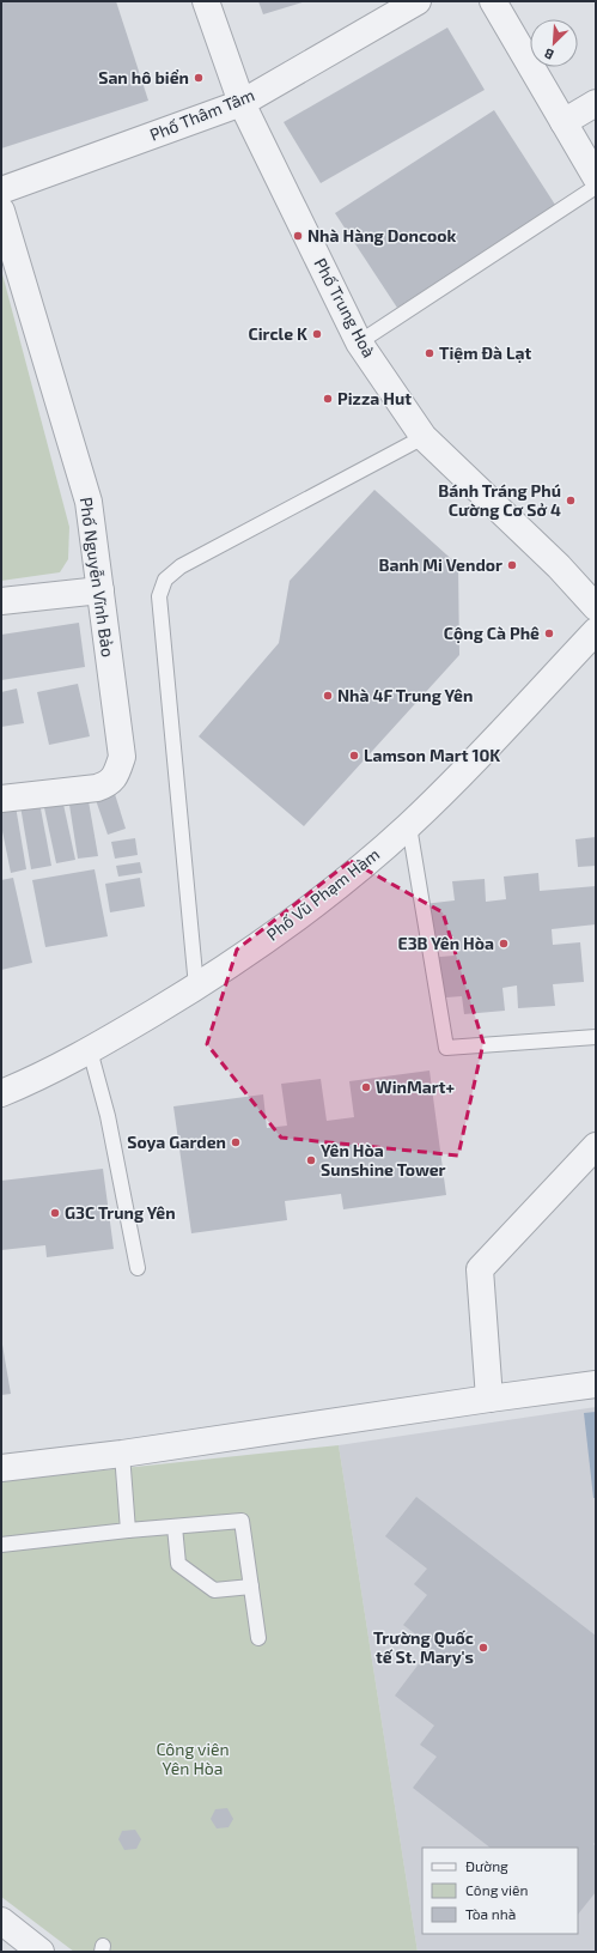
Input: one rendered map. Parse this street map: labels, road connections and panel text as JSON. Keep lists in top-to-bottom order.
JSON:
{
  "streets": {
    "street": [
      "Phố Thâm Tâm",
      "Phố Trung Hoà",
      "Phố Nguyễn Vĩnh Bảo",
      "Phố Vũ Phạm Hàm"
    ]
  },
  "crossings": [
    ["Phố Thâm Tâm", "Phố Trung Hoà"]
  ],
  "parks": ["Công viên Yên Hòa"],
  "places": [
    "San hô biển",
    "Nhà Hàng Doncook",
    "Circle K",
    "Tiệm Đà Lạt",
    "Pizza Hut",
    "Bánh Tráng Phú Cường Cơ Sở 4",
    "Banh Mi Vendor",
    "Cộng Cà Phê",
    "Nhà 4F Trung Yên",
    "Lamson Mart 10K",
    "E3B Yên Hòa",
    "WinMart+",
    "Soya Garden",
    "Yên Hòa Sunshine Tower",
    "G3C Trung Yên",
    "Trường Quốc tế St. Mary's"
  ],
  "legend": ["Đường", "Công viên", "Tòa nhà"],
  "north": "bottom left"
}
